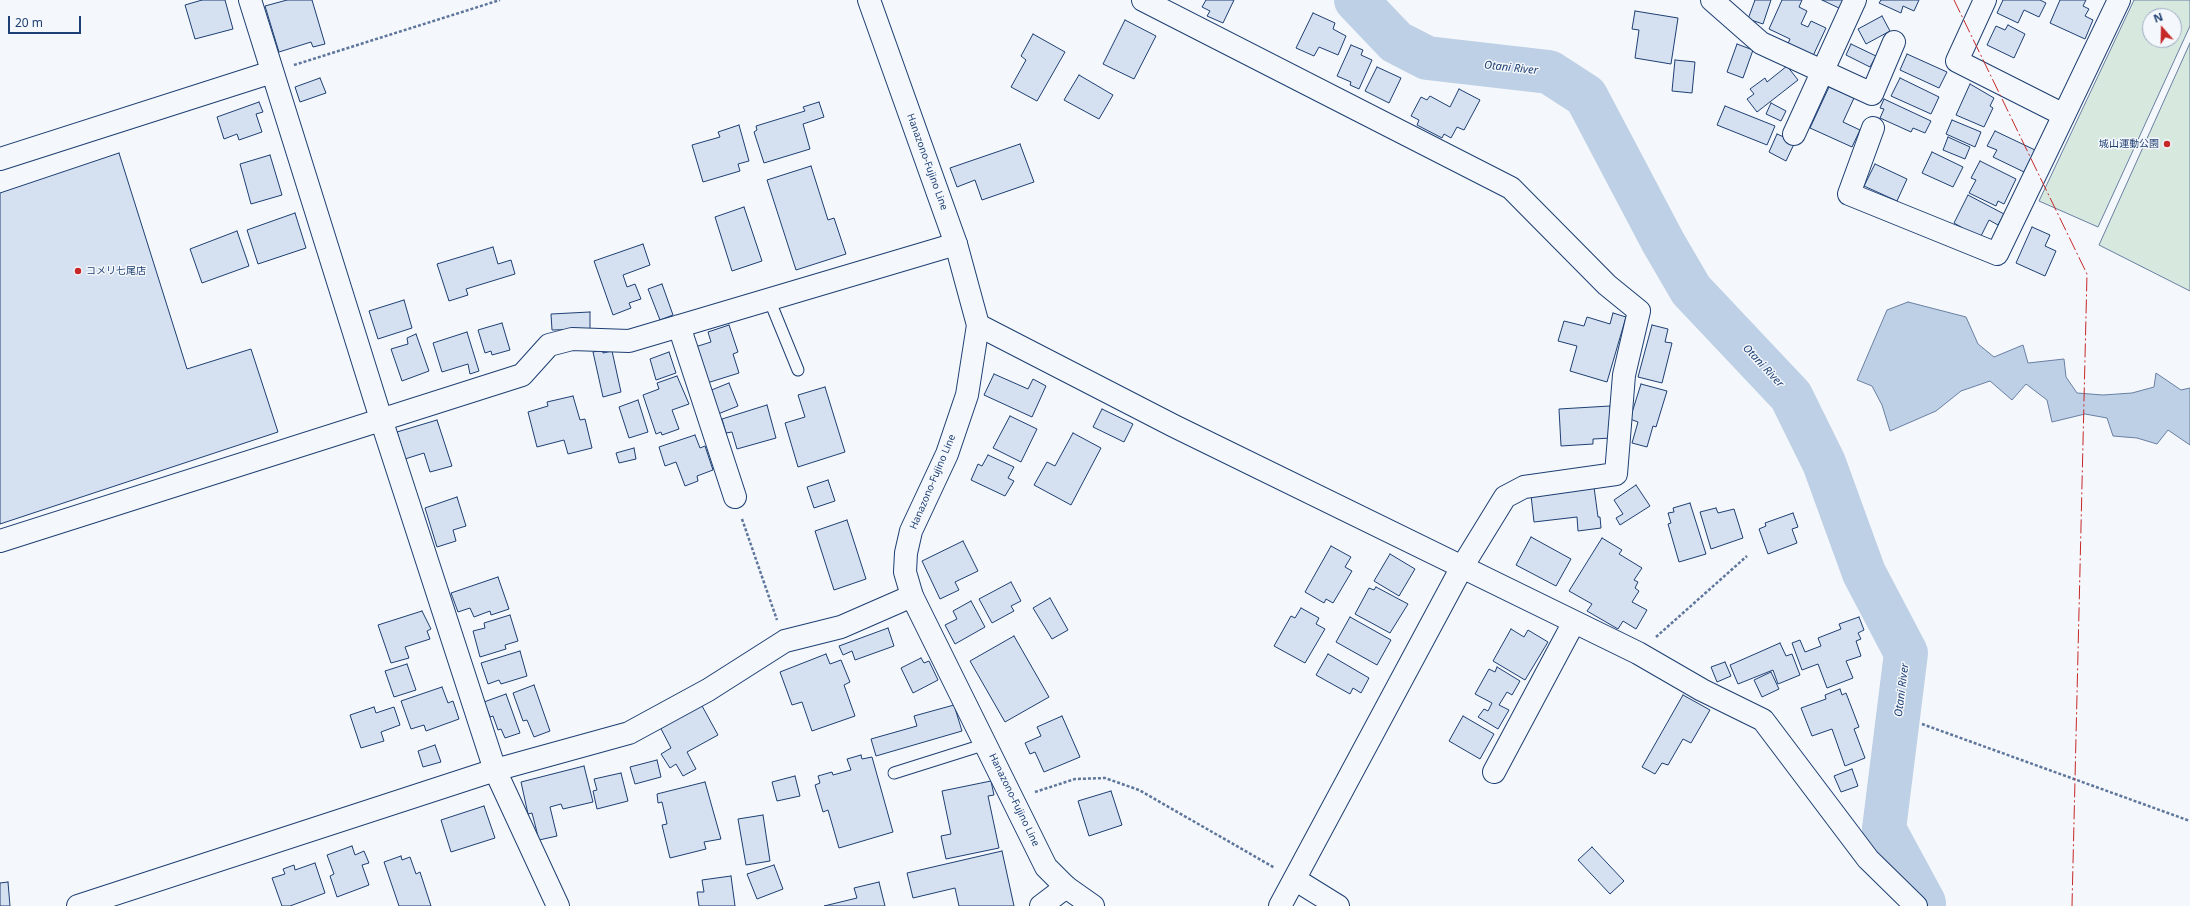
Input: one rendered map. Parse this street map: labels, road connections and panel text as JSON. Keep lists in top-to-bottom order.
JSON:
{
  "streets": {
    "street": ["Hanazono-Fujino Line"]
  },
  "water": ["Otani River"],
  "places": ["城山運動公園", "コメリ七尾店"],
  "scale_bar": "20 m",
  "north": "top"
}
